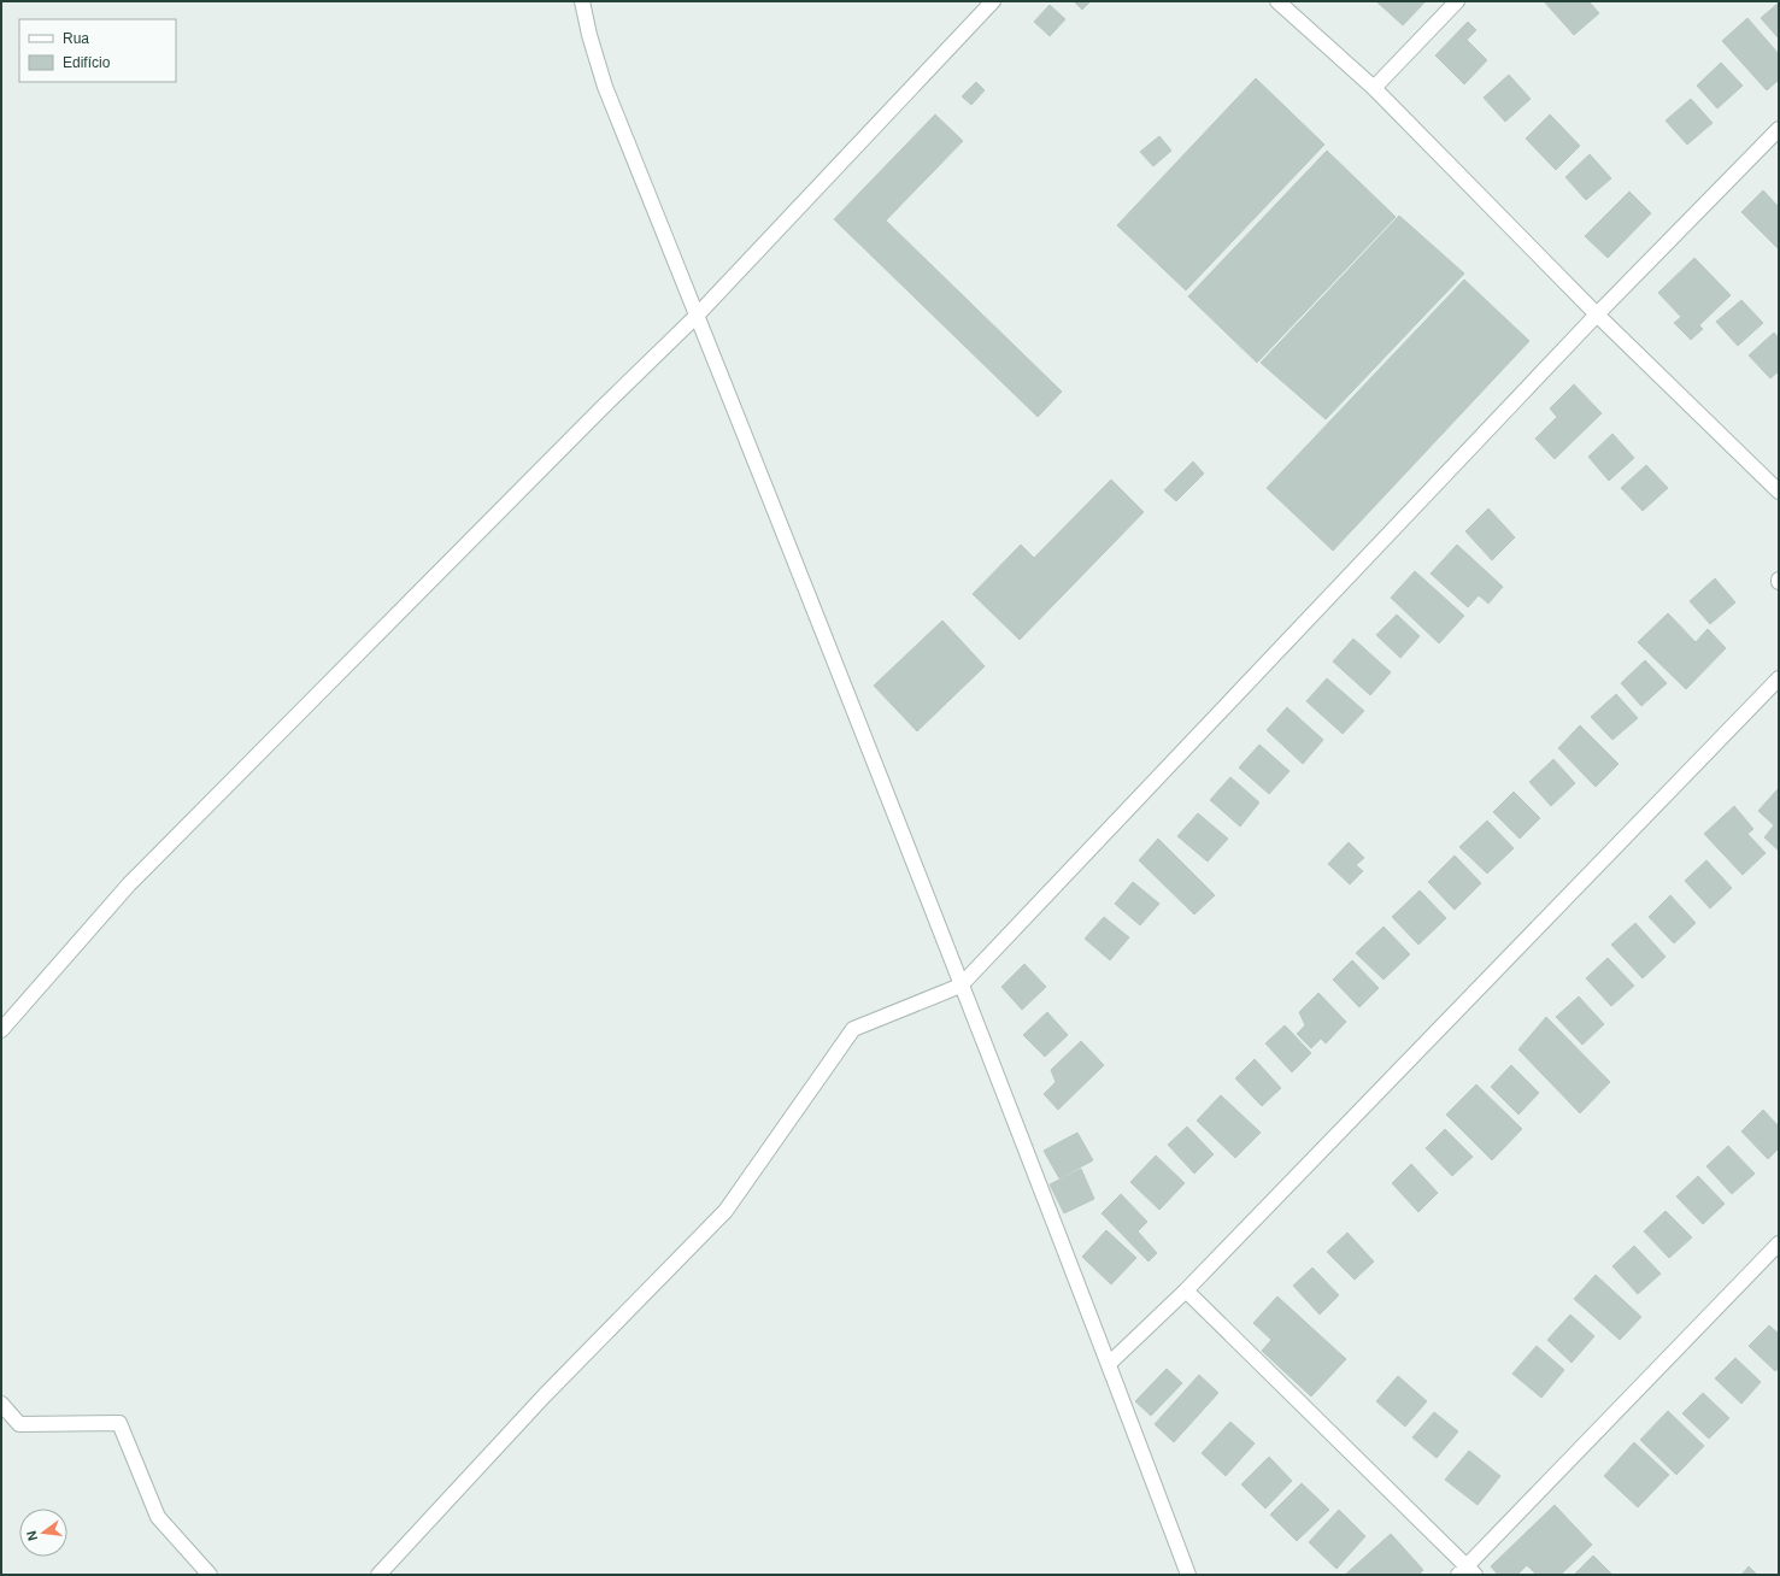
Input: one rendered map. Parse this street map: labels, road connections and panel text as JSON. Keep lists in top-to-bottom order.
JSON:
{
  "legend": ["Rua", "Edifício"],
  "north": "left"
}
